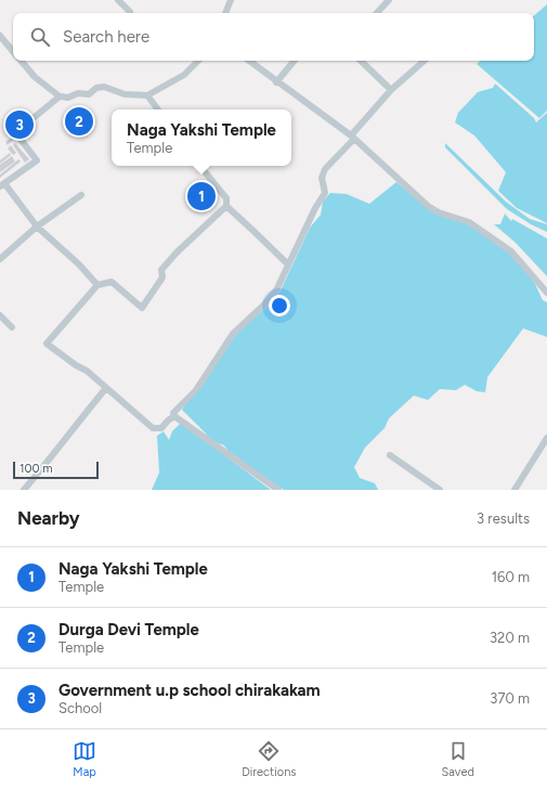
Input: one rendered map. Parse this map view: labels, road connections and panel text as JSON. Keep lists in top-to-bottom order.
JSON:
{
  "scale_bar": "100 m",
  "page": {
    "search": "Search here",
    "pins": ["2", "3", "1"],
    "popup": ["Naga Yakshi Temple", "Temple"],
    "scale": "100 m",
    "heading": ["Nearby", "3 results"],
    "list": [
      {
        "mark": "1",
        "name": "Naga Yakshi Temple",
        "note": "Temple",
        "value": "160 m"
      },
      {
        "mark": "2",
        "name": "Durga Devi Temple",
        "note": "Temple",
        "value": "320 m"
      },
      {
        "mark": "3",
        "name": "Government u.p school chirakakam",
        "note": "School",
        "value": "370 m"
      }
    ],
    "nav": ["Map", "Directions", "Saved"]
  }
}
